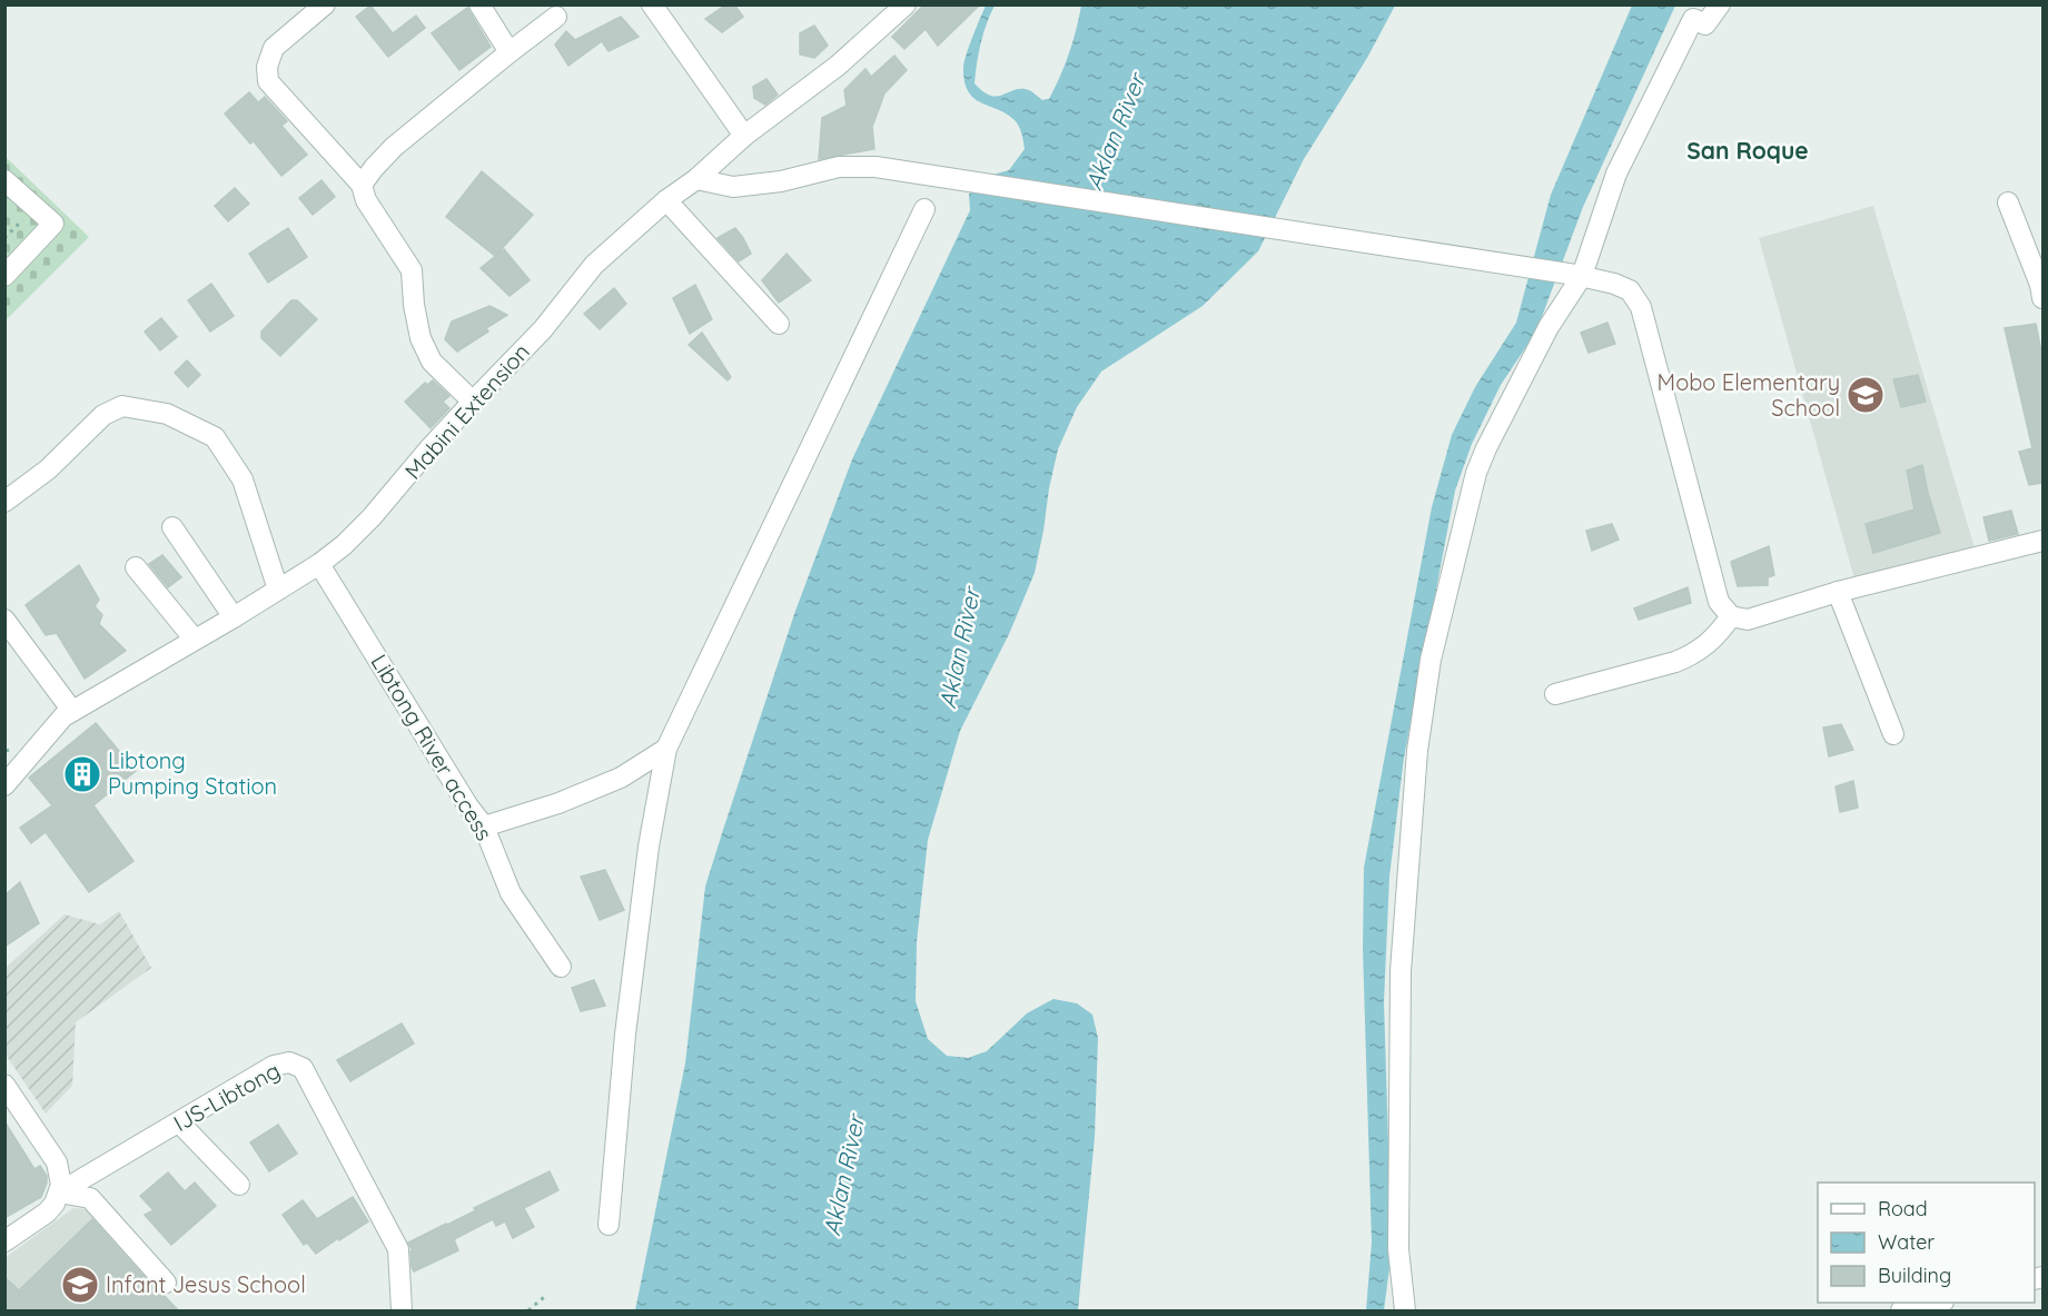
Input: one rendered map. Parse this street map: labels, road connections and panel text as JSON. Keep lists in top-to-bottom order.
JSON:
{
  "streets": {
    "street": ["Mabini Extension", "Libtong River access", "IJS-Libtong"]
  },
  "crossings": [
    ["Mabini Extension", "Libtong River access"]
  ],
  "districts": ["San Roque"],
  "water": ["Aklan River"],
  "places": {
    "school or university": ["Mobo Elementary School", "Infant Jesus School"],
    "building": ["Libtong Pumping Station"]
  },
  "legend": ["Road", "Water", "Building"]
}
